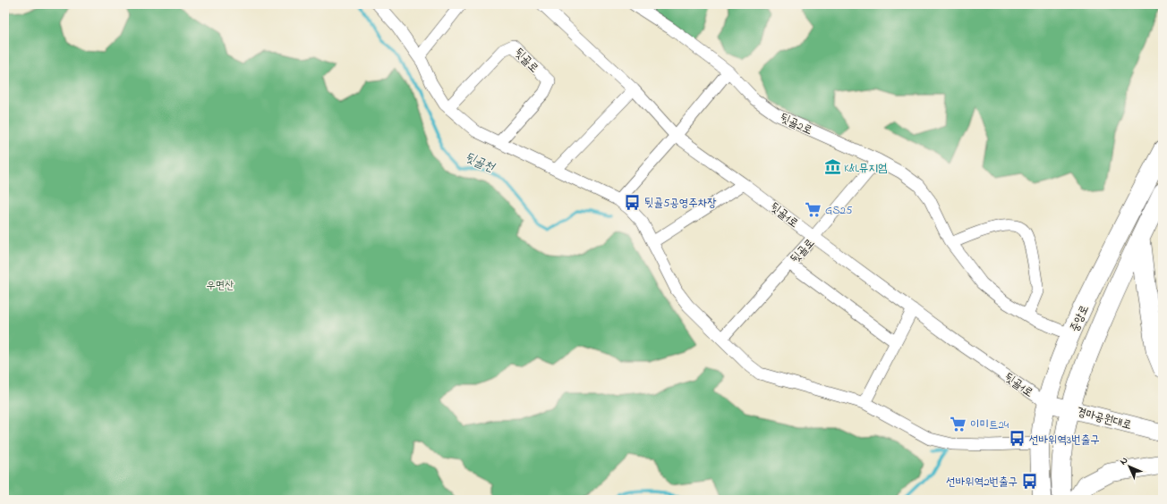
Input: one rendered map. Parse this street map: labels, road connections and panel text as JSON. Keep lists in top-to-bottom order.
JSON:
{
  "streets": {
    "main road": ["중앙로"],
    "street": [
      "뒷골로",
      "뒷골2로",
      "뒷골1로",
      "경마공원대로"
    ]
  },
  "crossings": [
    ["뒷골로", "뒷골2로"],
    ["뒷골로", "뒷골1로"],
    ["뒷골2로", "중앙로"],
    ["뒷골1로", "중앙로"],
    ["뒷골1로", "경마공원대로"],
    ["중앙로", "경마공원대로"]
  ],
  "water": ["뒷골천"],
  "parks": ["우면산"],
  "places": {
    "museum": ["K&L뮤지엄"],
    "bus stop": ["뒷골5공영주차장", "선바위역3번출구", "선바위역2번출구"],
    "supermarket": ["GS25", "이미트24"]
  },
  "north": "top left"
}
